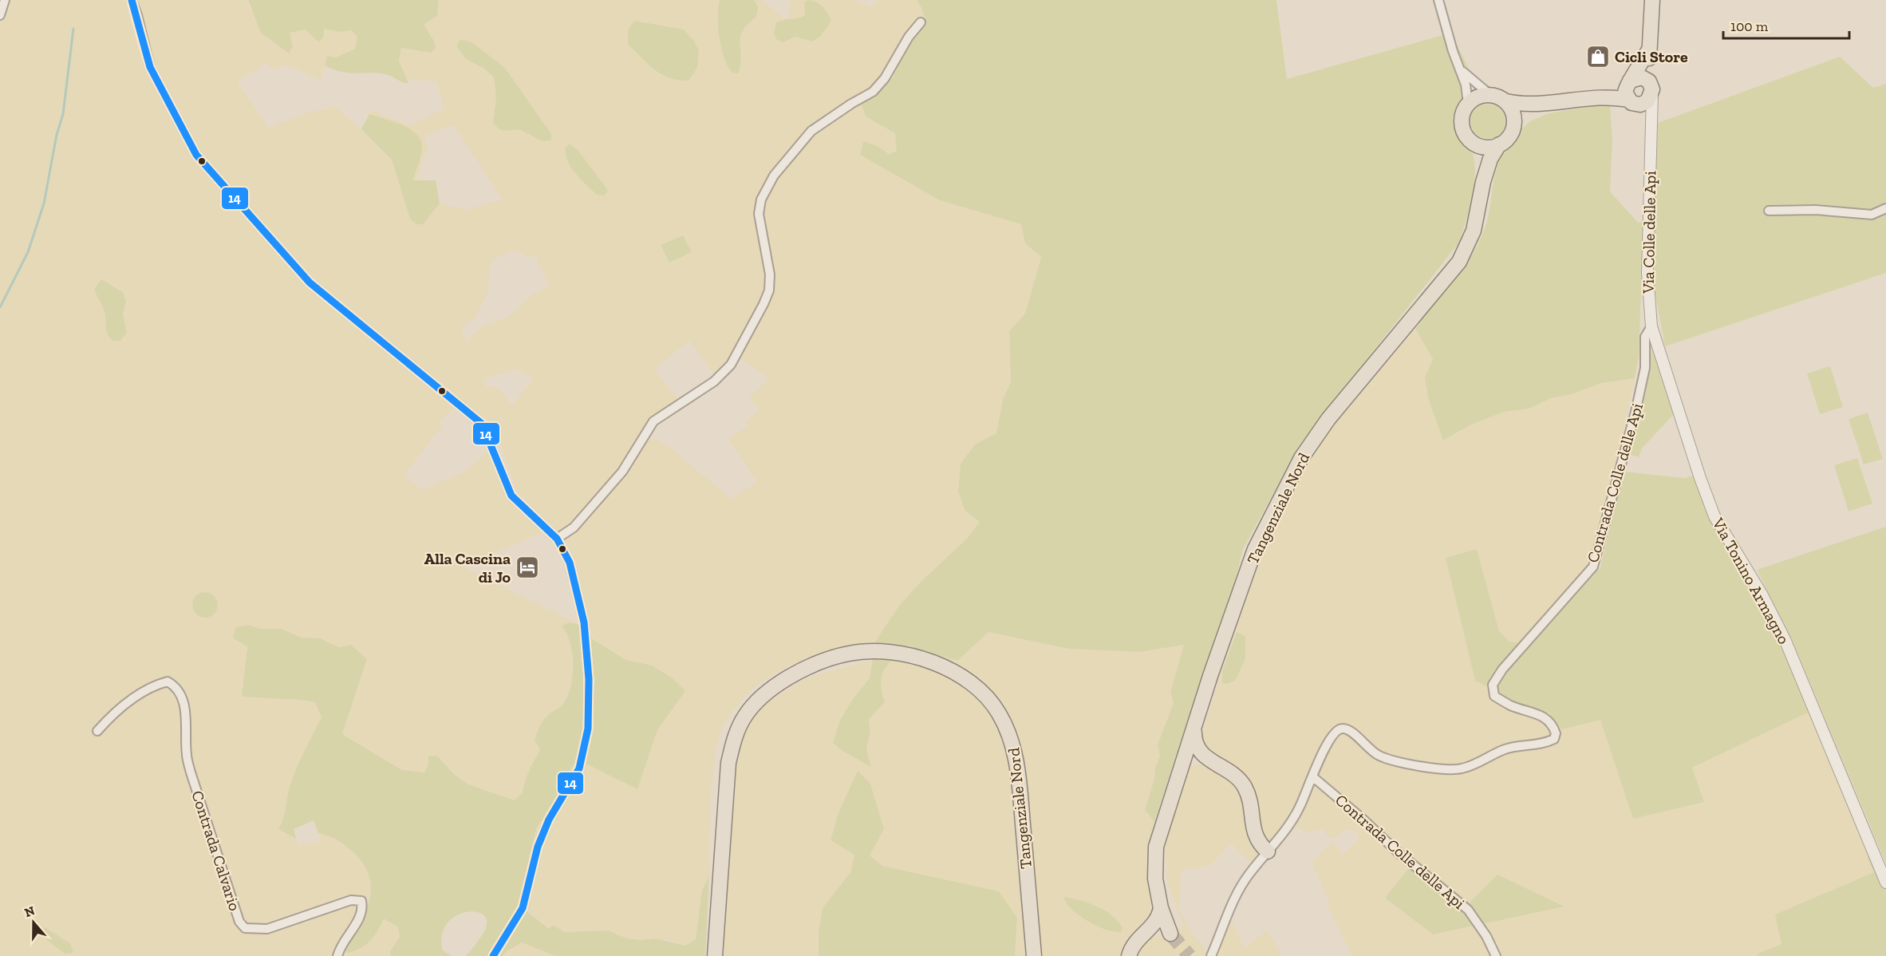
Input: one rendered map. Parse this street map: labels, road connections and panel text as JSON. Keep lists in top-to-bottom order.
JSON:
{
  "streets": {
    "main road": ["Via Colle delle Api", "Tangenziale Nord"],
    "street": ["Contrada Colle delle Api", "Via Tonino Armagno", "Contrada Calvario"]
  },
  "crossings": [
    ["Via Colle delle Api", "Contrada Colle delle Api"],
    ["Via Colle delle Api", "Via Tonino Armagno"],
    ["Contrada Colle delle Api", "Via Tonino Armagno"]
  ],
  "places": {
    "shop": ["Cicli Store"],
    "hotel": ["Alla Cascina di Jo"]
  },
  "lines": ["transit line 14"],
  "scale_bar": "100 m",
  "north": "top"
}
